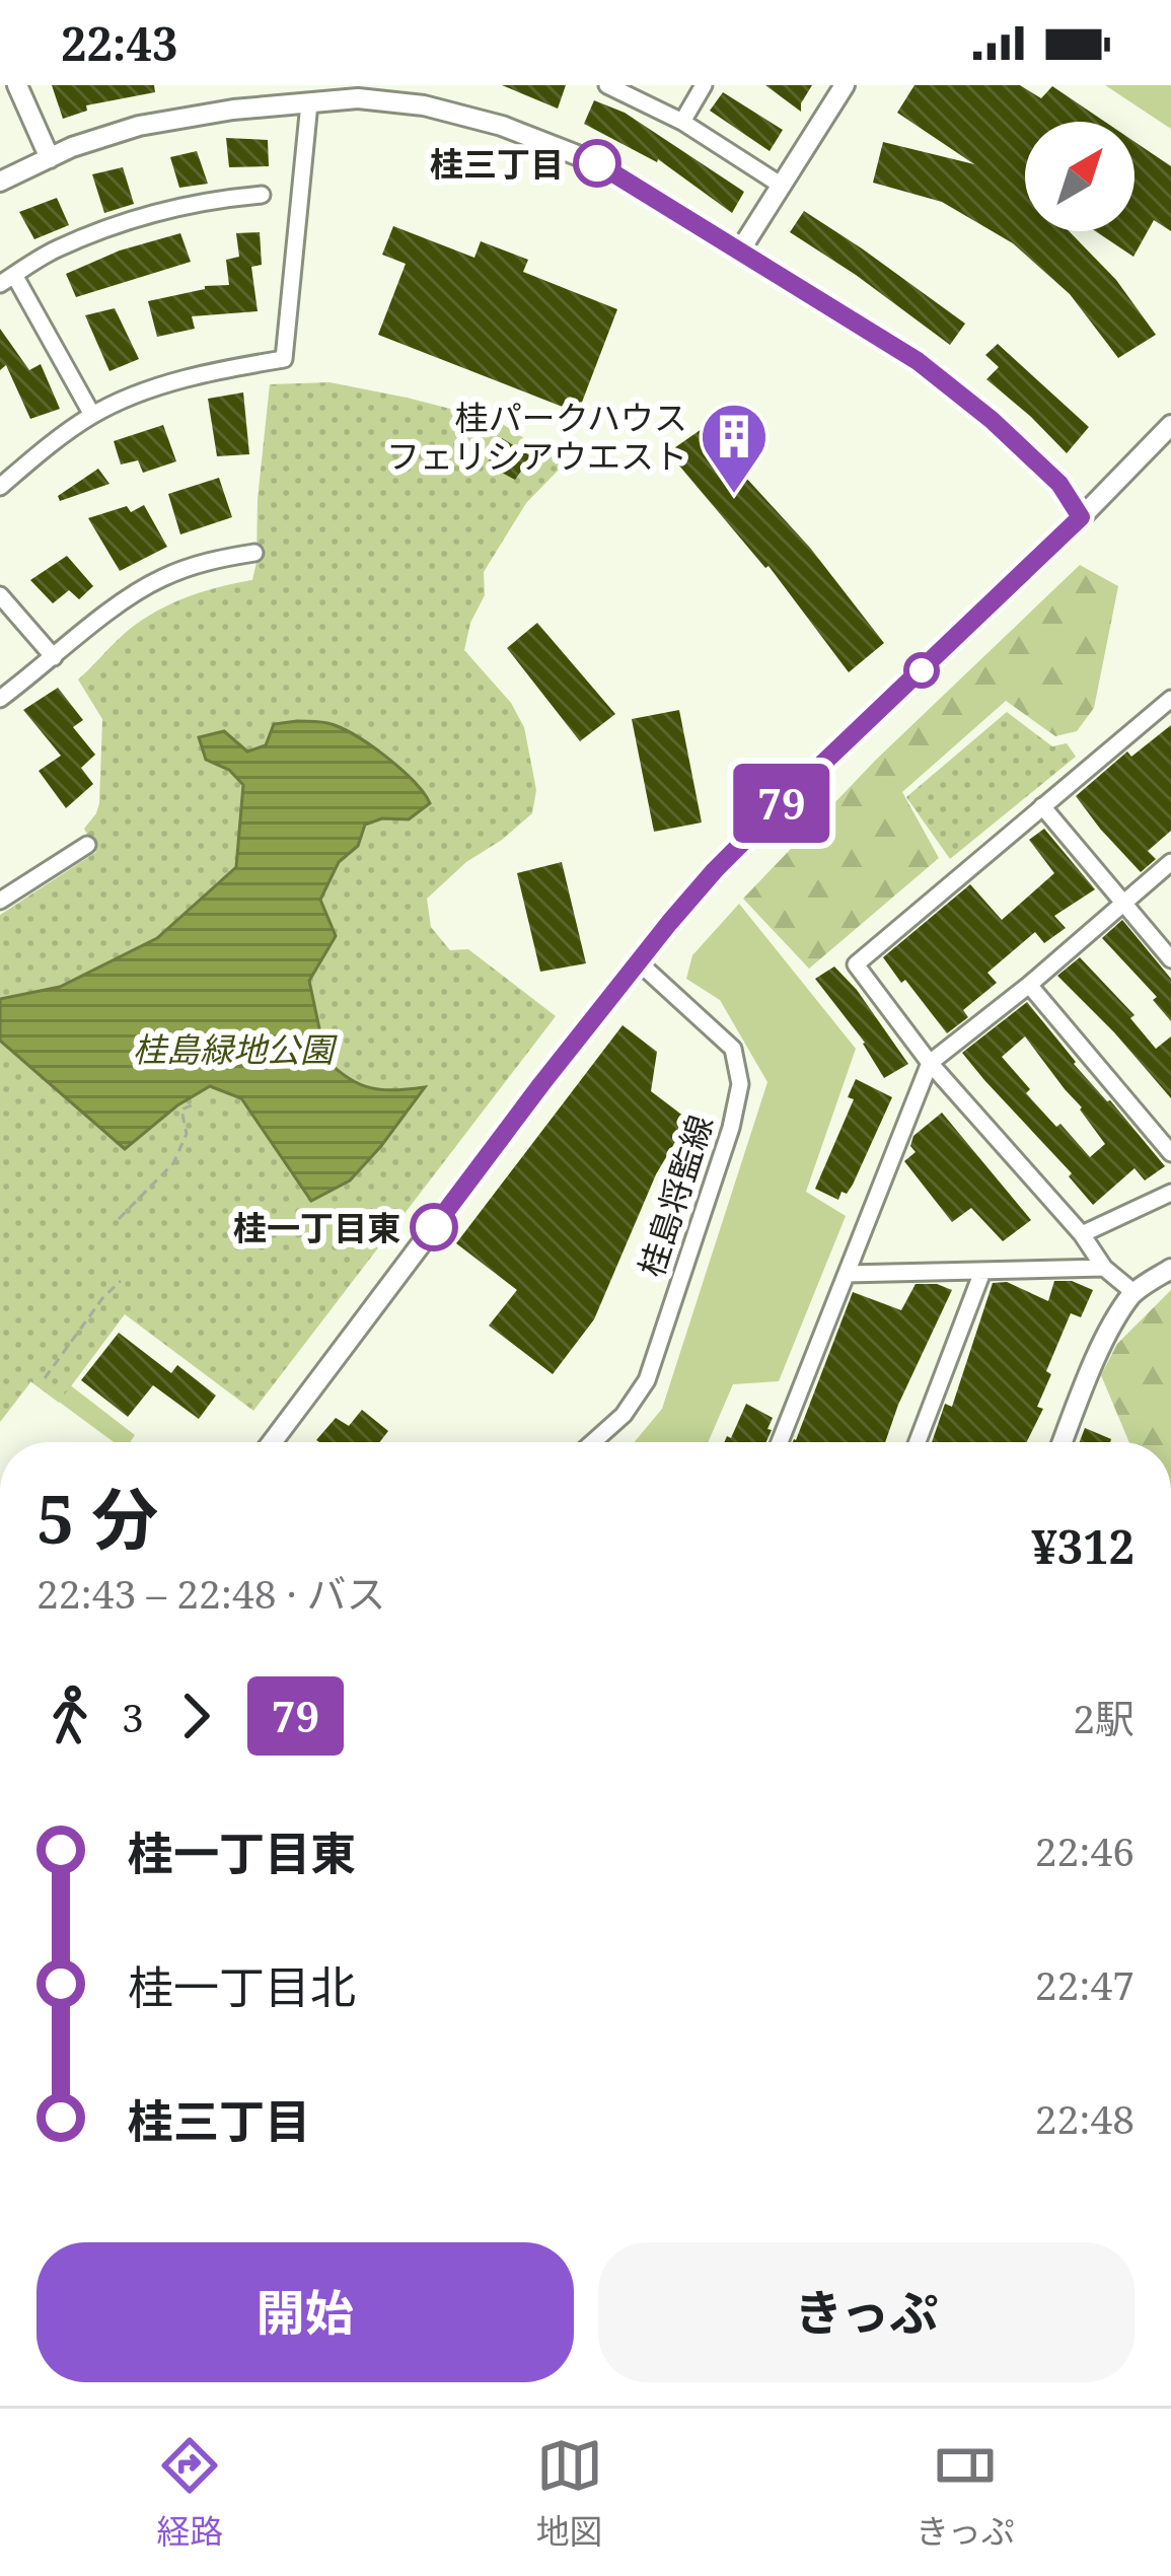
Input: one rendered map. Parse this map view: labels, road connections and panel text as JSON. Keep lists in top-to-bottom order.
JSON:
{
  "streets": {
    "street": ["桂島将監線"]
  },
  "parks": ["桂島緑地公園"],
  "places": {
    "other": ["桂三丁目", "桂一丁目東"],
    "building": ["桂パークハウス フェリシアウエスト"]
  },
  "lines": ["bus line 79"],
  "north": "top right",
  "page": {
    "status": "22:43",
    "on_map": "79",
    "heading": ["5 分", "22:43 – 22:48 · バス", "¥312"],
    "legs": ["3", "79", "2駅"],
    "list": [
      {
        "name": "桂一丁目東",
        "value": "22:46"
      },
      {
        "name": "桂一丁目北",
        "value": "22:47"
      },
      {
        "name": "桂三丁目",
        "value": "22:48"
      }
    ],
    "buttons": ["開始", "きっぷ"],
    "tabs": ["経路", "地図", "きっぷ"]
  }
}
